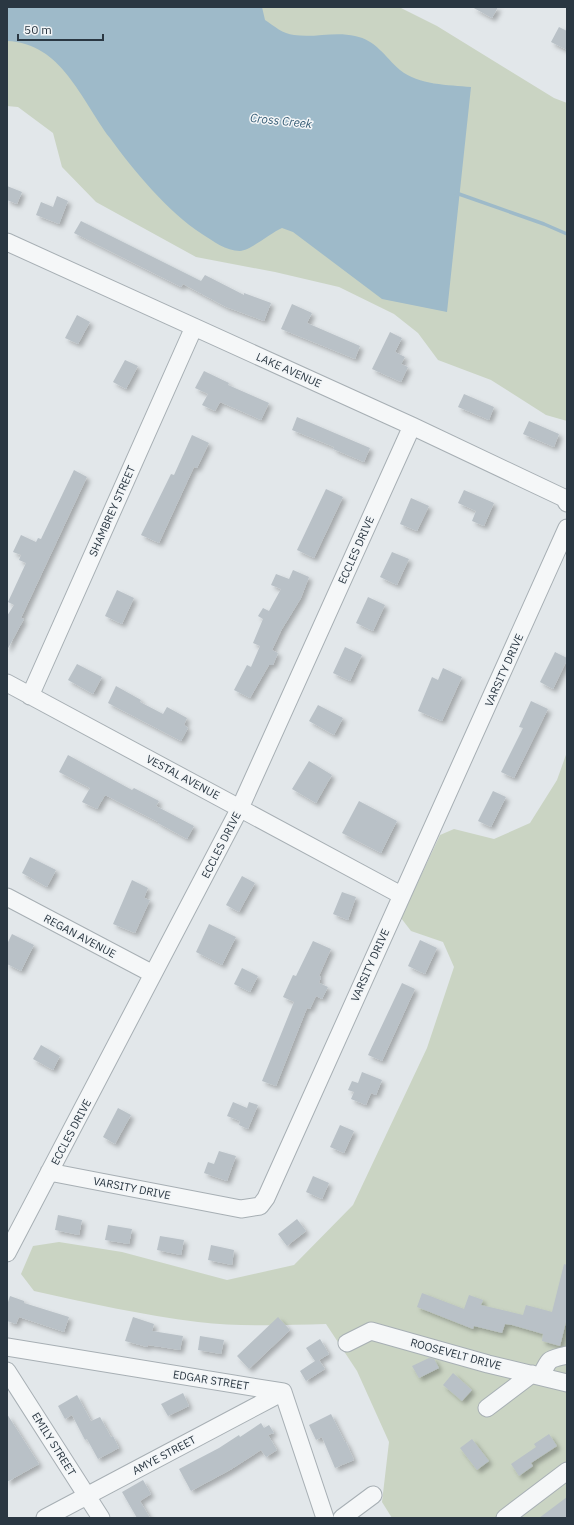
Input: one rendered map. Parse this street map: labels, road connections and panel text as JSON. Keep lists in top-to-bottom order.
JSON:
{
  "streets": {
    "street": [
      "LAKE AVENUE",
      "SHAMBREY STREET",
      "ECCLES DRIVE",
      "VARSITY DRIVE",
      "VESTAL AVENUE",
      "REGAN AVENUE",
      "ROOSEVELT DRIVE",
      "EDGAR STREET",
      "EMILY STREET",
      "AMYE STREET"
    ]
  },
  "crossings": [
    ["LAKE AVENUE", "SHAMBREY STREET"],
    ["LAKE AVENUE", "ECCLES DRIVE"],
    ["SHAMBREY STREET", "VESTAL AVENUE"],
    ["ECCLES DRIVE", "VARSITY DRIVE"],
    ["ECCLES DRIVE", "VESTAL AVENUE"],
    ["ECCLES DRIVE", "REGAN AVENUE"],
    ["VARSITY DRIVE", "VESTAL AVENUE"],
    ["EDGAR STREET", "AMYE STREET"],
    ["EMILY STREET", "AMYE STREET"]
  ],
  "water": ["Cross Creek"],
  "scale_bar": "50 m"
}
